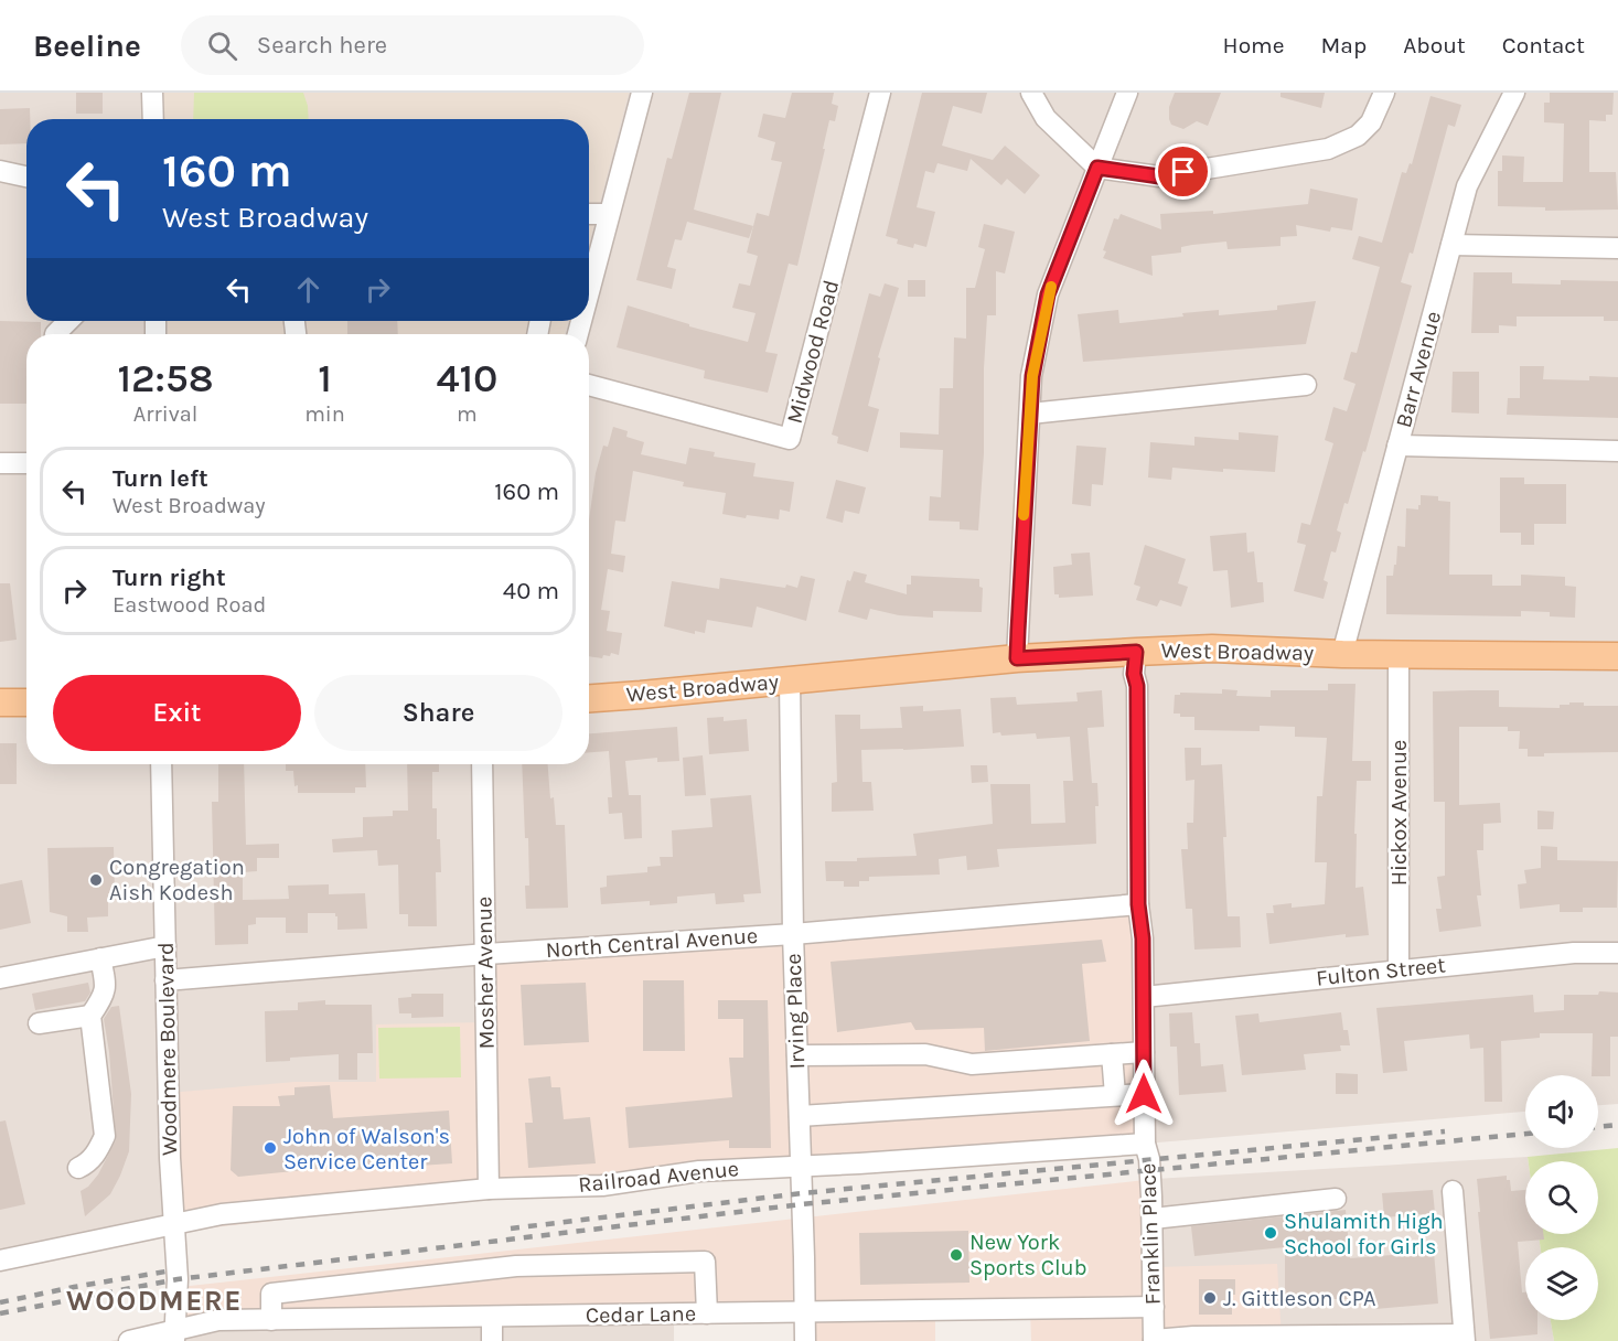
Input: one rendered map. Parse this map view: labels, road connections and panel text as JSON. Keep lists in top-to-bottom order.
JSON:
{
  "streets": {
    "main road": ["West Broadway"],
    "street": [
      "Midwood Road",
      "Barr Avenue",
      "Hickox Avenue",
      "North Central Avenue",
      "Fulton Street",
      "Mosher Avenue",
      "Irving Place",
      "Woodmere Boulevard",
      "Railroad Avenue",
      "Franklin Place",
      "Cedar Lane"
    ]
  },
  "crossings": [
    ["Barr Avenue", "West Broadway"],
    ["West Broadway", "Hickox Avenue"],
    ["West Broadway", "Irving Place"],
    ["West Broadway", "Franklin Place"],
    ["Hickox Avenue", "Fulton Street"],
    ["North Central Avenue", "Mosher Avenue"],
    ["North Central Avenue", "Irving Place"],
    ["North Central Avenue", "Woodmere Boulevard"],
    ["North Central Avenue", "Franklin Place"],
    ["Fulton Street", "Franklin Place"],
    ["Mosher Avenue", "Railroad Avenue"],
    ["Irving Place", "Railroad Avenue"],
    ["Irving Place", "Cedar Lane"],
    ["Woodmere Boulevard", "Railroad Avenue"],
    ["Woodmere Boulevard", "Cedar Lane"],
    ["Railroad Avenue", "Franklin Place"],
    ["Franklin Place", "Cedar Lane"]
  ],
  "districts": ["WOODMERE"],
  "places": [
    "Congregation Aish Kodesh",
    "John of Walson's Service Center",
    "Shulamith High School for Girls",
    "New York Sports Club",
    "J. Gittleson CPA"
  ],
  "page": {
    "header": "Beeline",
    "search": "Search here",
    "nav": [
      "Home",
      "Map",
      "About",
      "Contact"
    ],
    "turn": ["160 m", "West Broadway"],
    "eta": [
      "12:58",
      "Arrival",
      "1",
      "min",
      "410",
      "m"
    ],
    "list": [
      {
        "name": "Turn left",
        "note": "West Broadway",
        "value": "160 m"
      },
      {
        "name": "Turn right",
        "note": "Eastwood Road",
        "value": "40 m"
      }
    ],
    "buttons": ["Exit", "Share"]
  }
}
